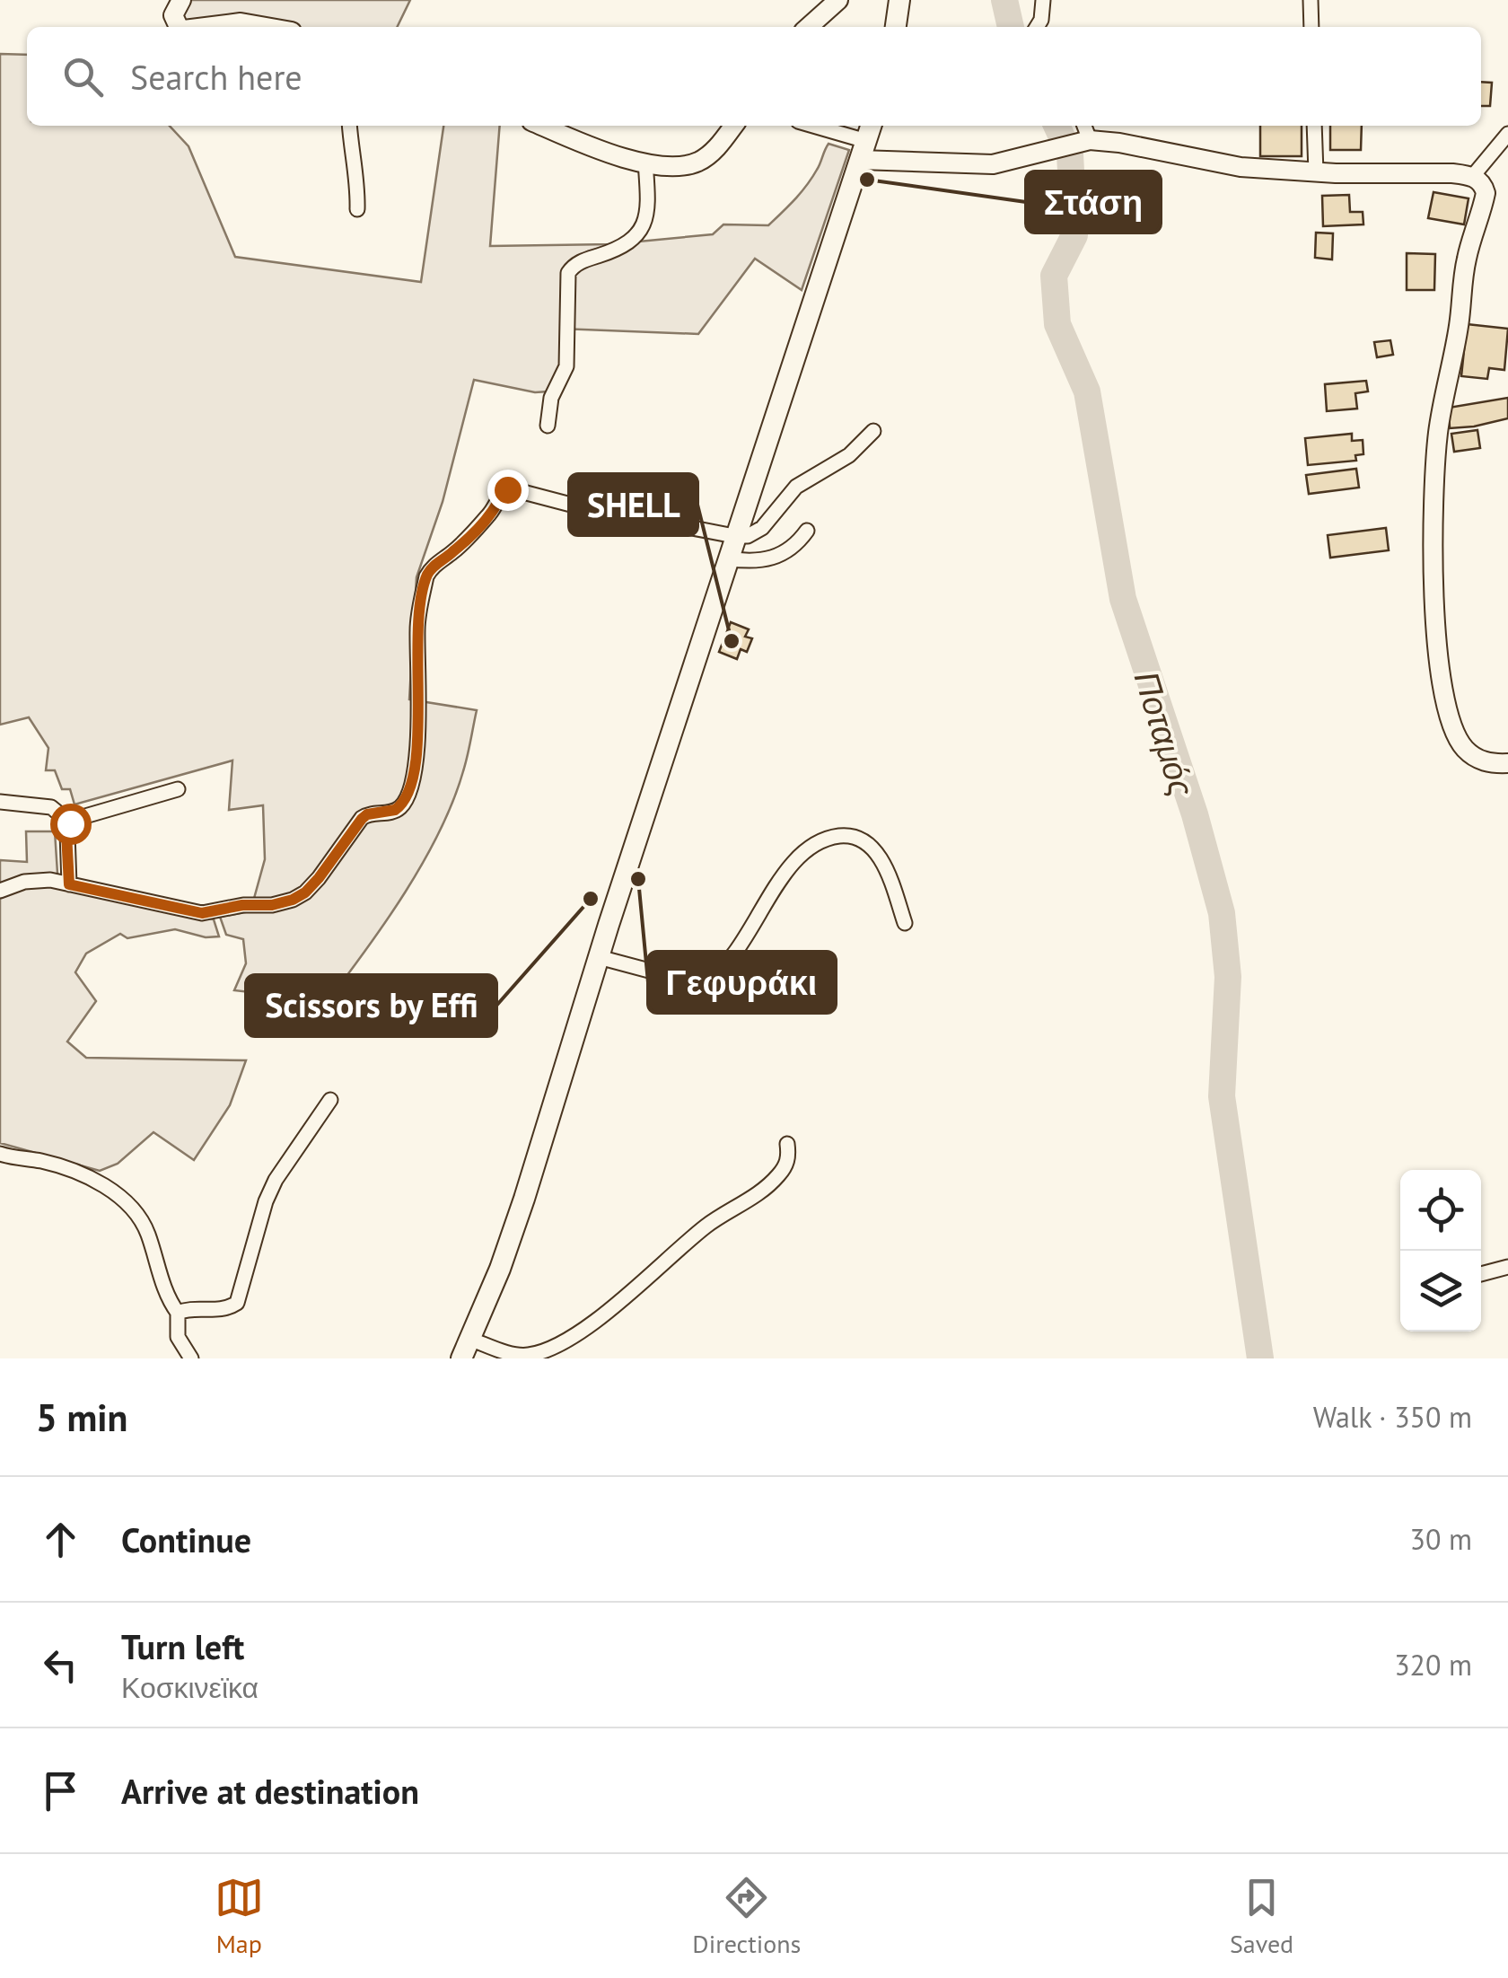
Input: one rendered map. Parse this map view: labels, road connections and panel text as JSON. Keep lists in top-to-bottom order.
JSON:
{
  "water": ["Ποταμός"],
  "places": [
    "Στάση",
    "SHELL",
    "Γεφυράκι",
    "Scissors by Effi"
  ],
  "page": {
    "search": "Search here",
    "heading": ["5 min", "Walk · 350 m"],
    "list": [
      ["Continue", "30 m"],
      ["Turn left", "Κοσκινεϊκα", "320 m"],
      "Arrive at destination"
    ],
    "nav": ["Map", "Directions", "Saved"]
  }
}
